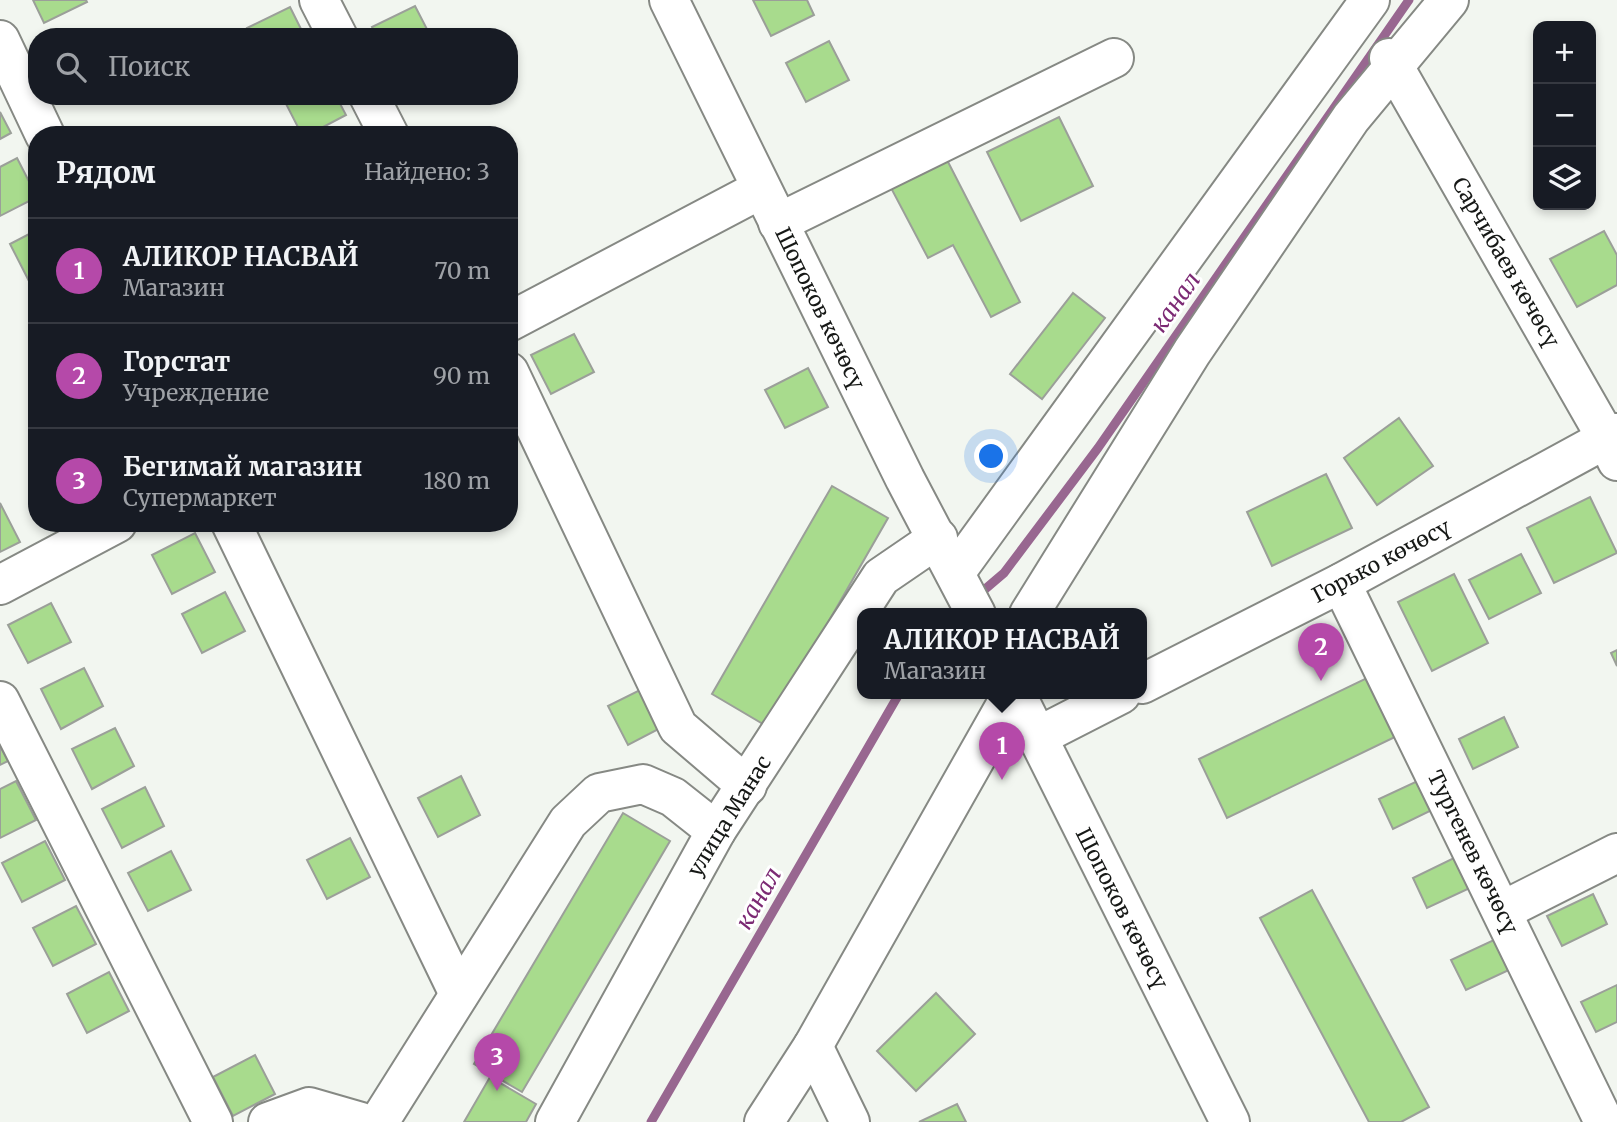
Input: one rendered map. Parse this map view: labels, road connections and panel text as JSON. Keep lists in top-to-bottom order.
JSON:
{
  "streets": {
    "street": [
      "Сарчибаев көчөсү",
      "Шопоков көчөсү",
      "Горько көчөсү",
      "улица Манас",
      "Тургенев көчөсү"
    ]
  },
  "crossings": [
    ["Сарчибаев көчөсү", "Горько көчөсү"],
    ["Шопоков көчөсү", "улица Манас"],
    ["Горько көчөсү", "Тургенев көчөсү"]
  ],
  "water": ["канал"],
  "page": {
    "map_buttons": ["+", "−"],
    "search": "Поиск",
    "heading": ["Рядом", "Найдено: 3"],
    "list": [
      {
        "mark": "1",
        "name": "АЛИКОР НАСВАЙ",
        "note": "Магазин",
        "value": "70 m"
      },
      {
        "mark": "2",
        "name": "Горстат",
        "note": "Учреждение",
        "value": "90 m"
      },
      {
        "mark": "3",
        "name": "Бегимай магазин",
        "note": "Супермаркет",
        "value": "180 m"
      }
    ],
    "popup": ["АЛИКОР НАСВАЙ", "Магазин"],
    "pins": ["2", "1", "3"]
  }
}
